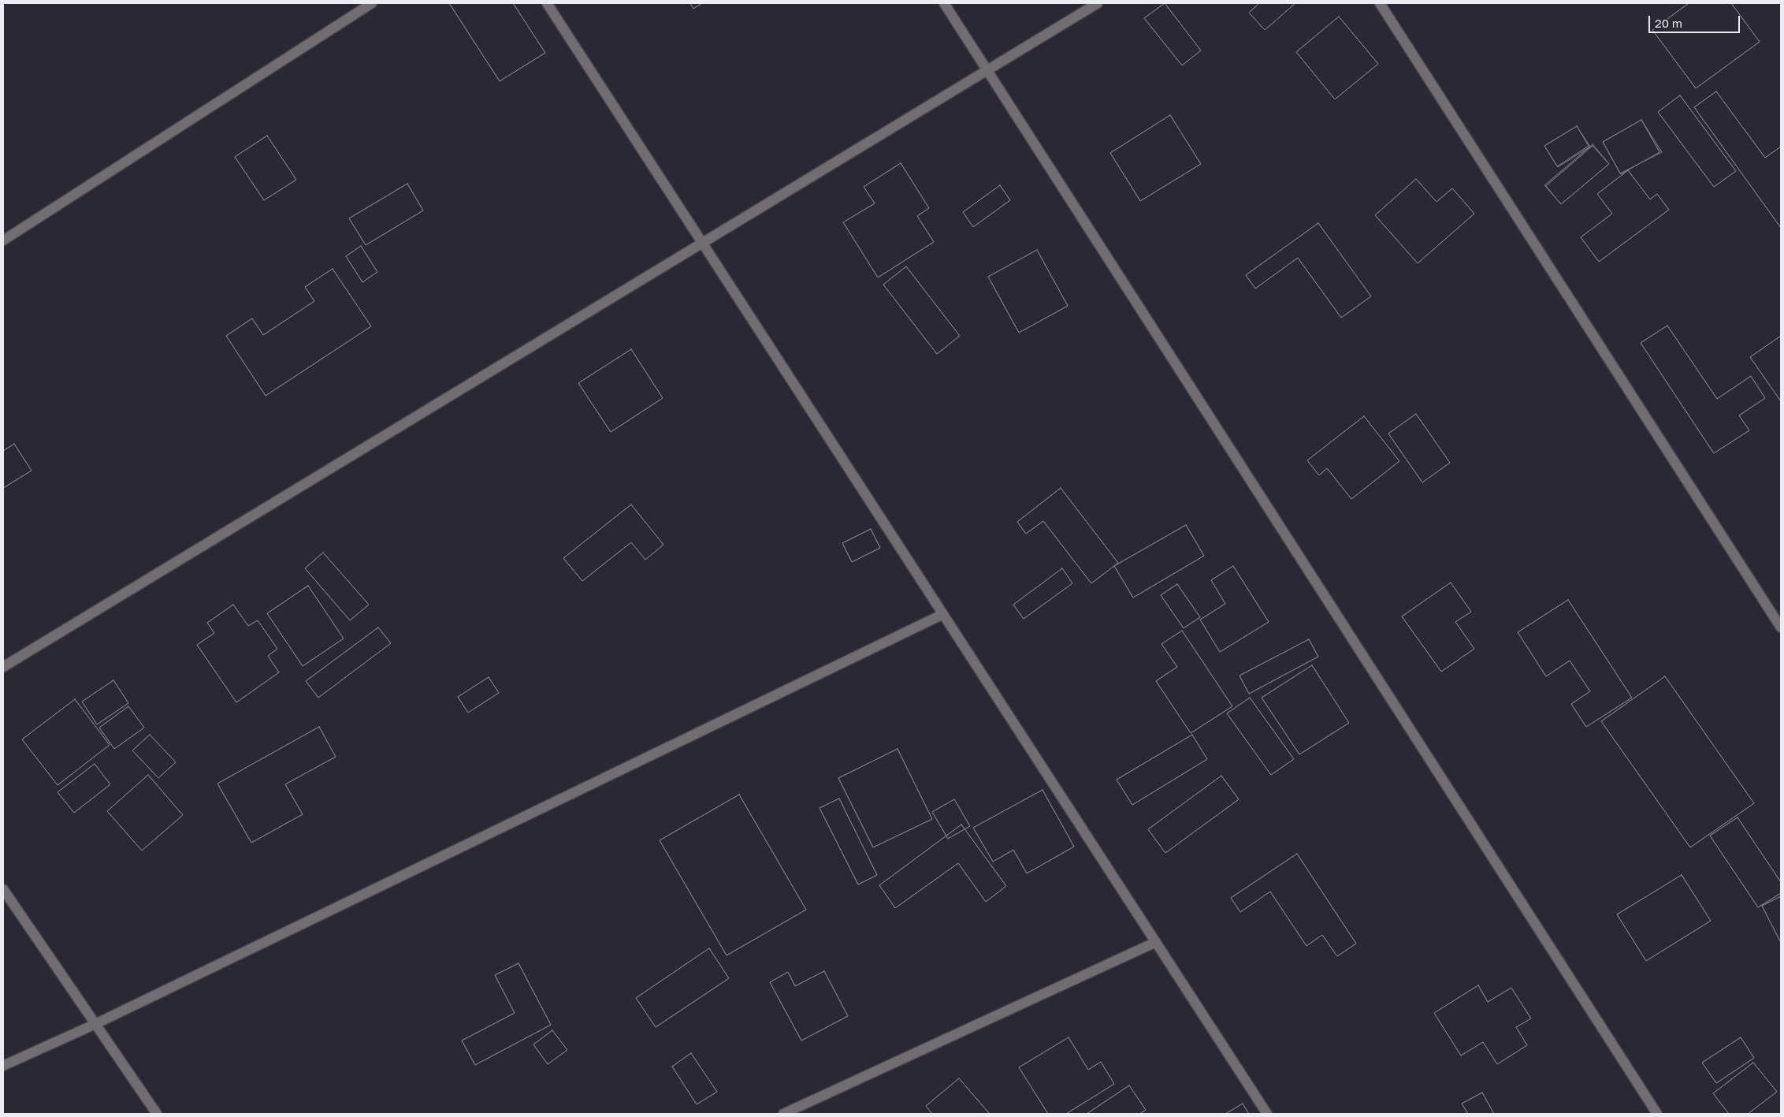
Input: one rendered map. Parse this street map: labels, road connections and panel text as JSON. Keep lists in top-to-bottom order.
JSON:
{
  "scale_bar": "20 m"
}
